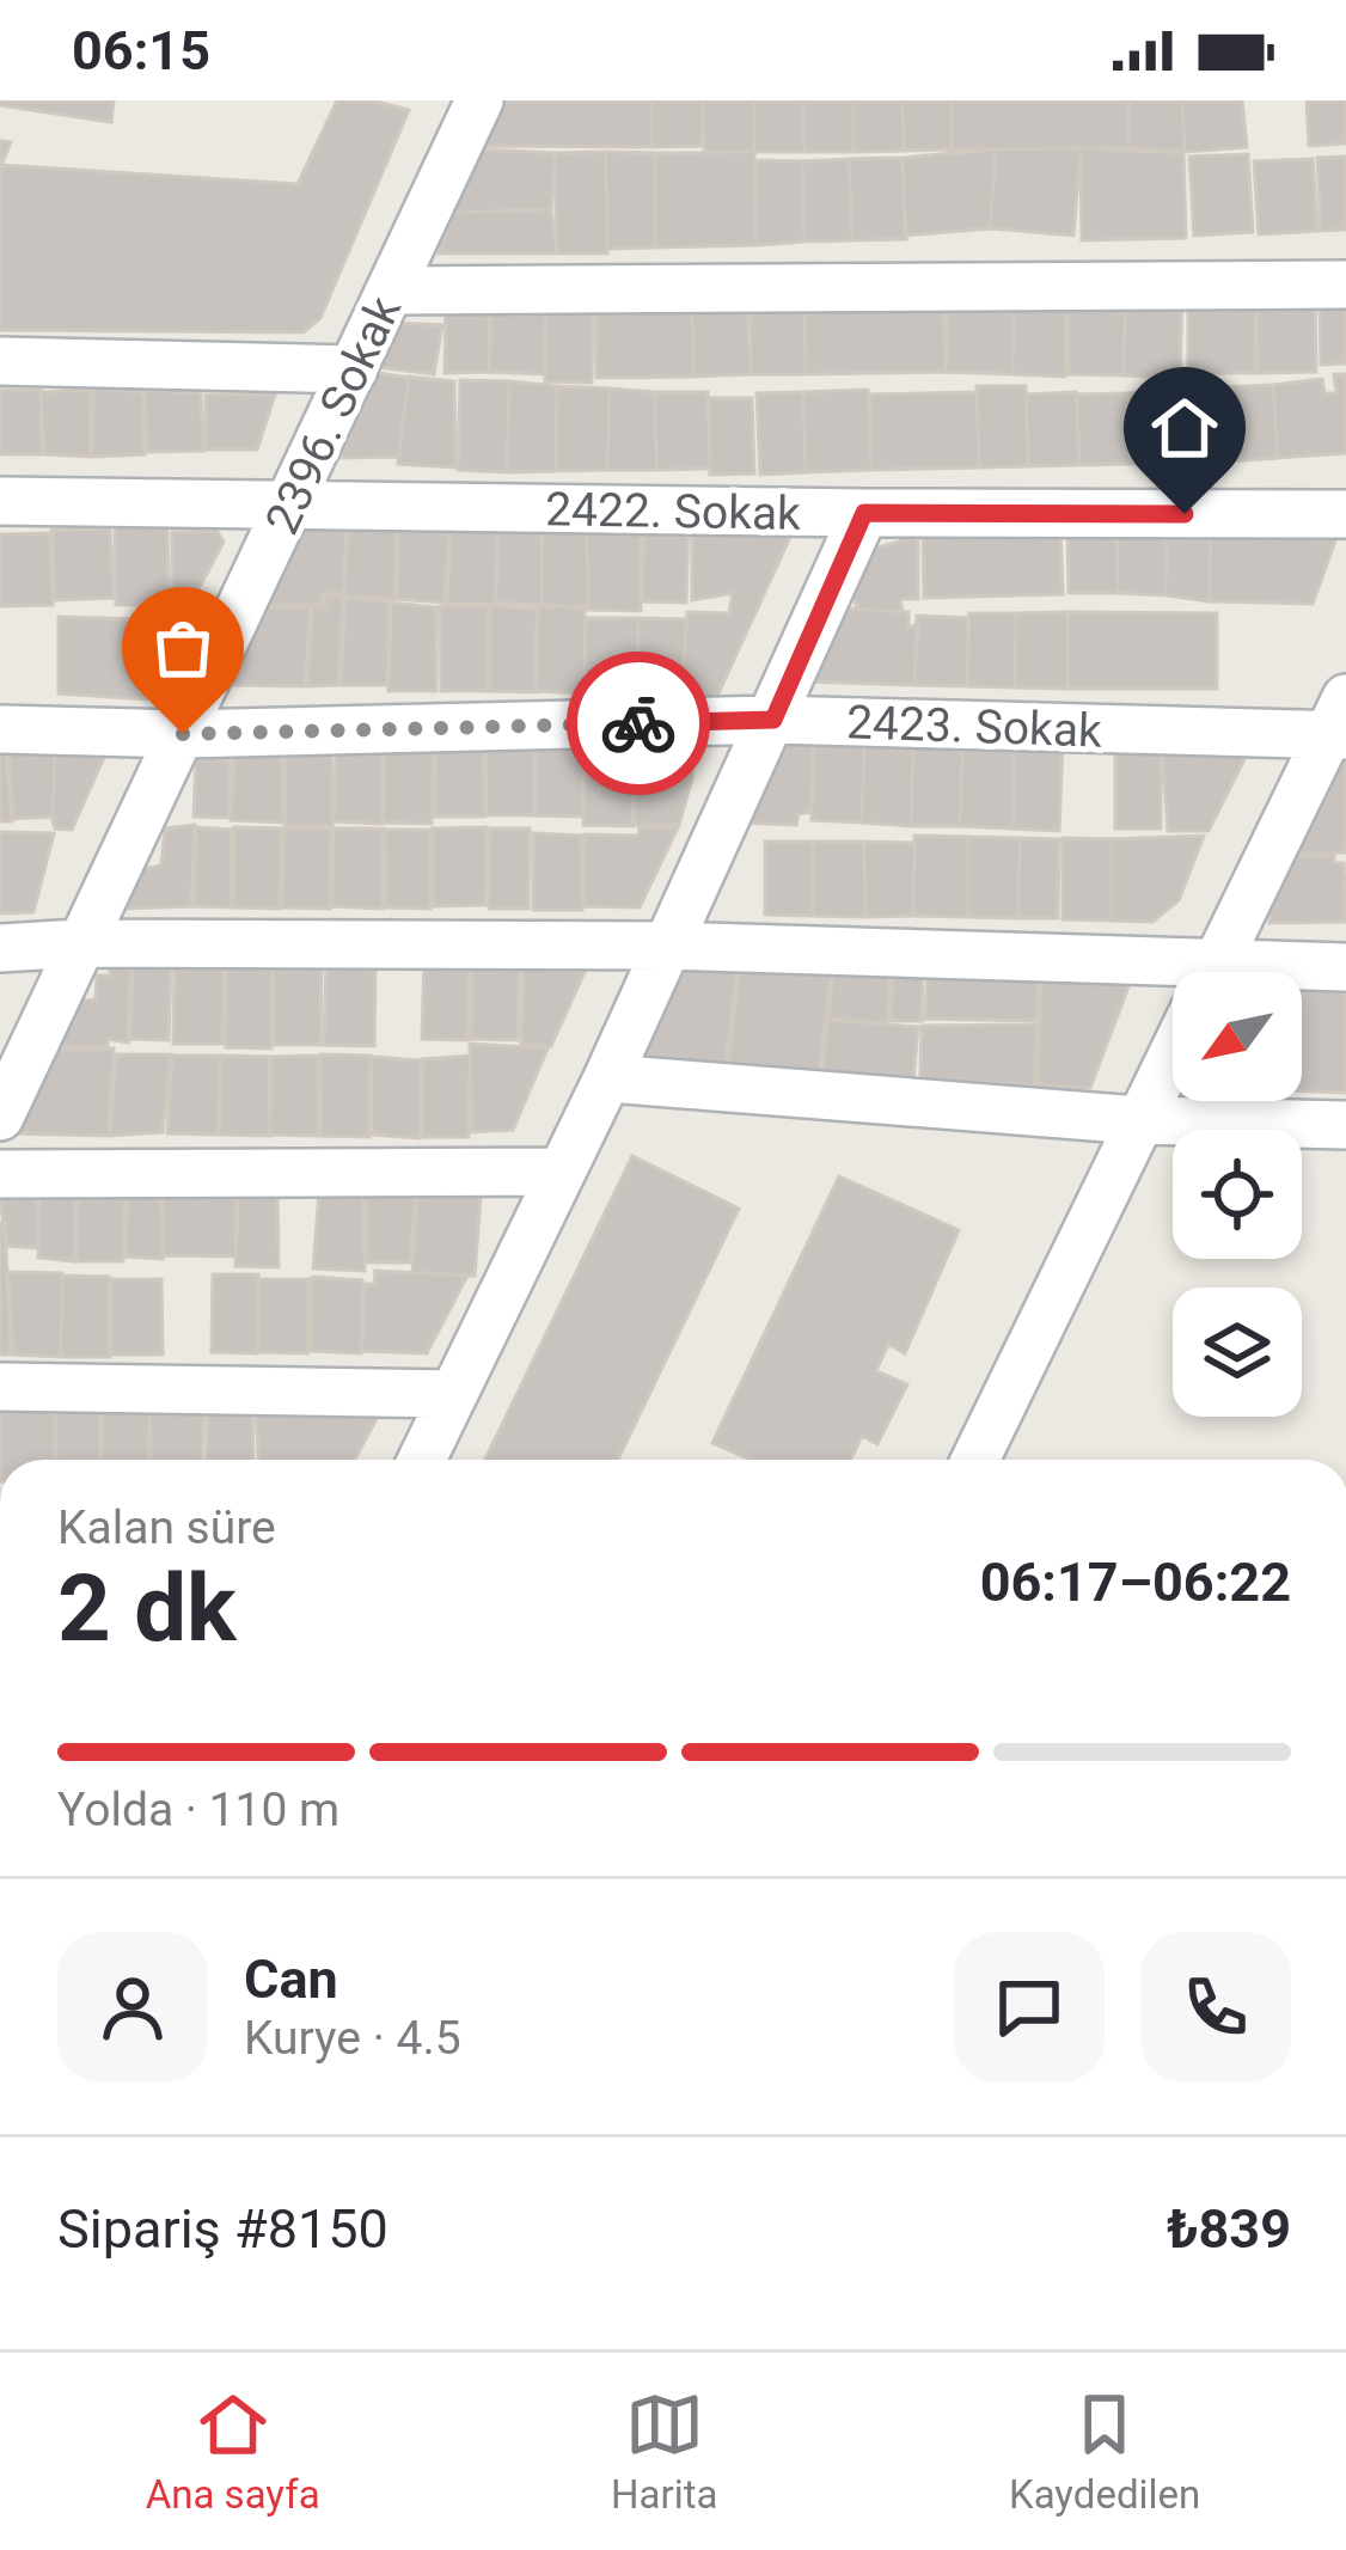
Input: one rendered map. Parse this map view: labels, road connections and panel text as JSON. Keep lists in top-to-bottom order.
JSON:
{
  "streets": {
    "street": ["2396. Sokak", "2422. Sokak", "2423. Sokak"]
  },
  "crossings": [
    ["2396. Sokak", "2422. Sokak"],
    ["2396. Sokak", "2423. Sokak"]
  ],
  "north": "bottom left",
  "page": {
    "status": "06:15",
    "heading": ["2 dk", "Kalan süre", "06:17–06:22"],
    "panel": [
      "Can",
      "Kurye · 4.5",
      "Sipariş #8150",
      "₺839"
    ],
    "bar": "Yolda · 110 m",
    "tabs": ["Ana sayfa", "Harita", "Kaydedilen"]
  }
}
